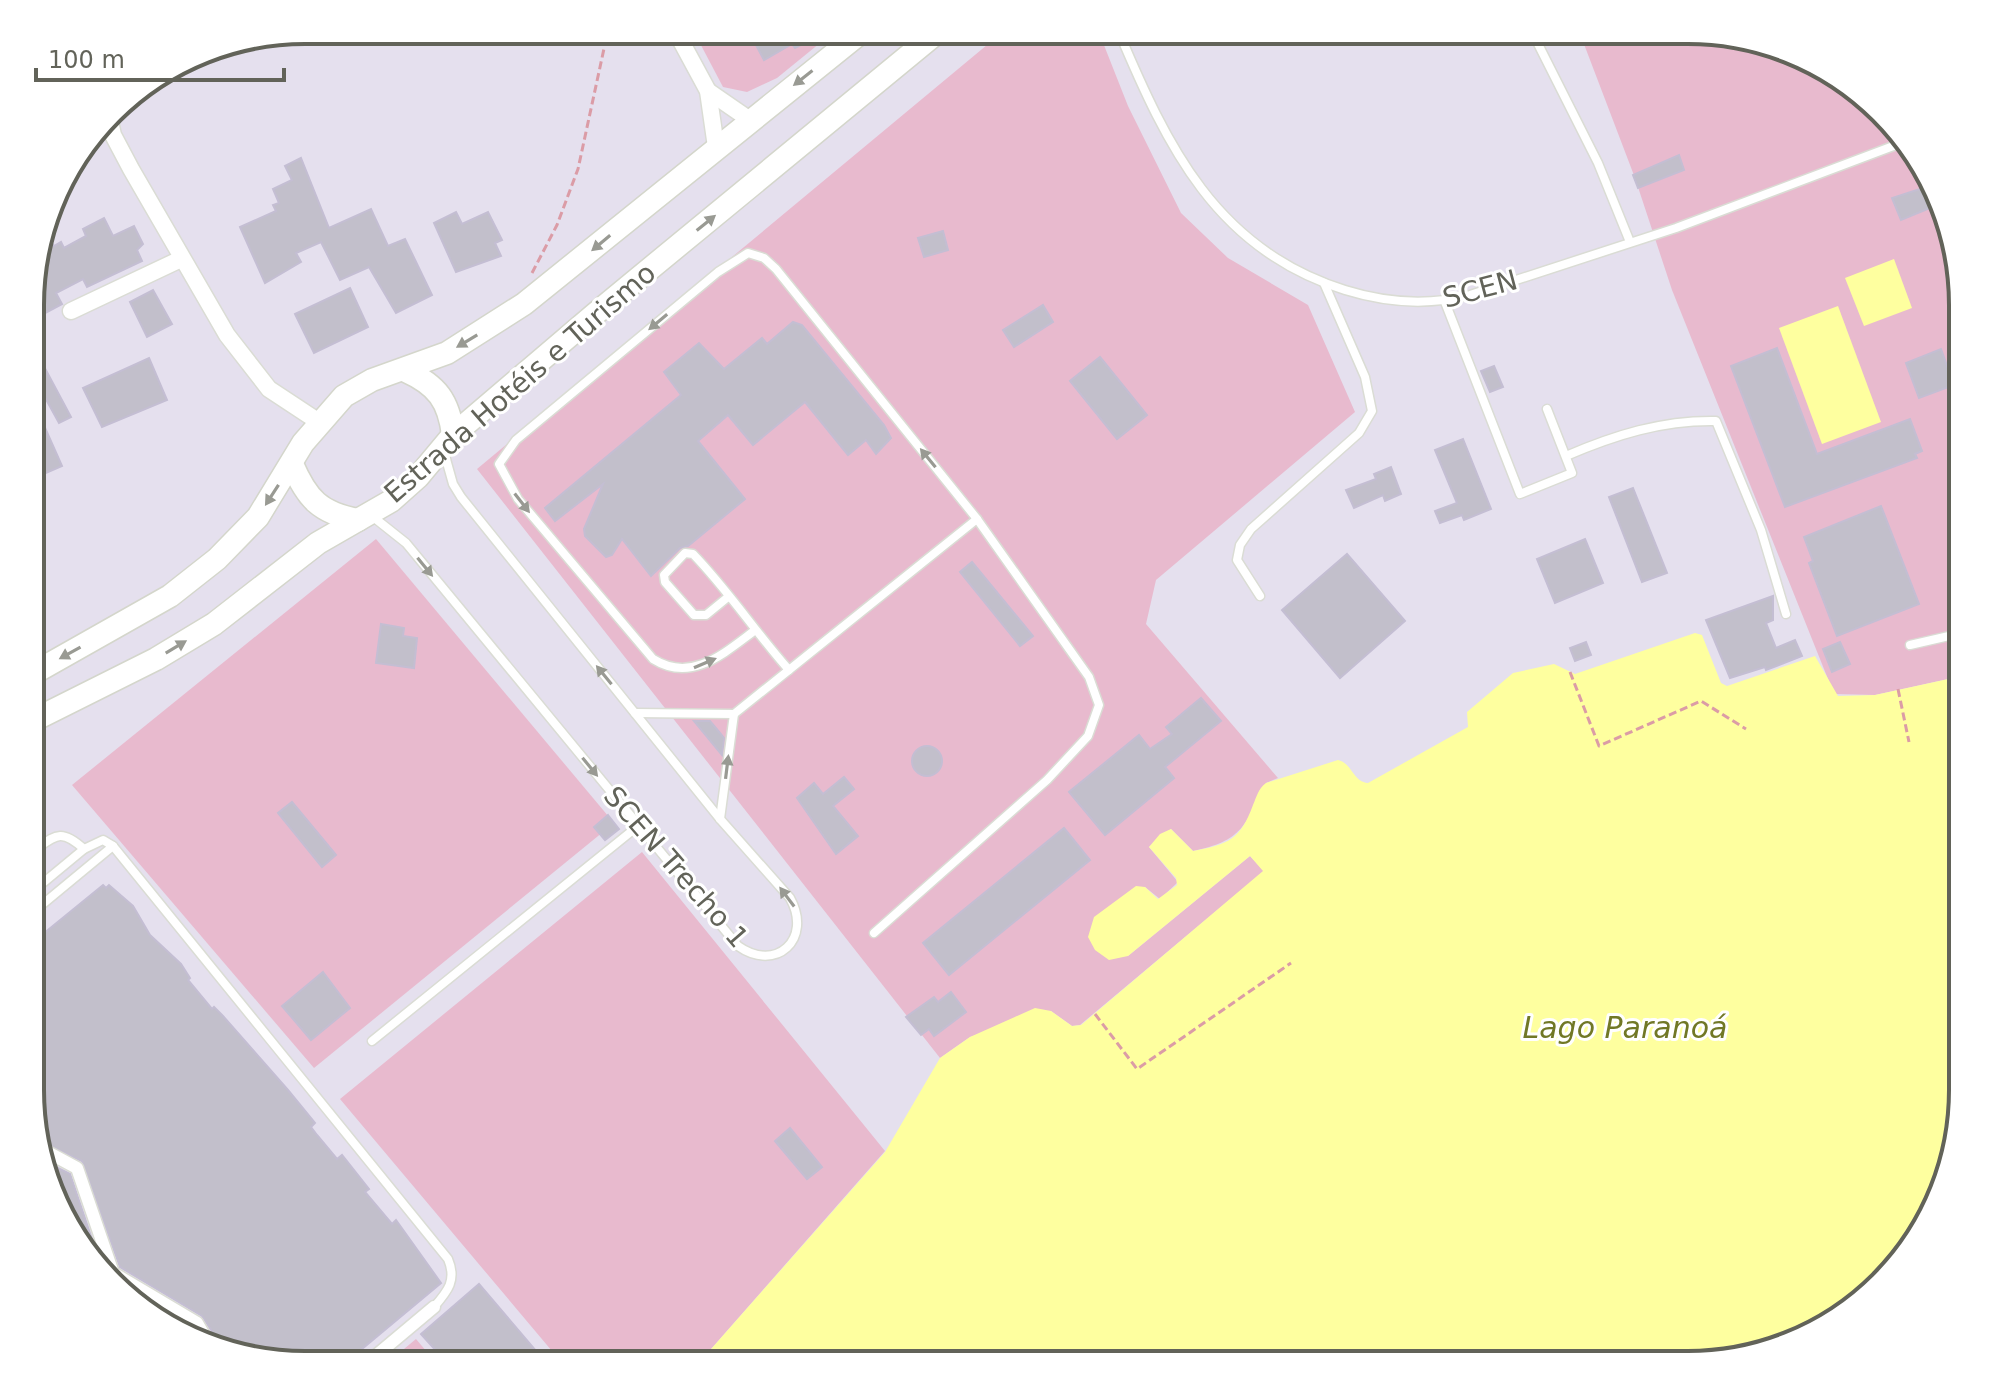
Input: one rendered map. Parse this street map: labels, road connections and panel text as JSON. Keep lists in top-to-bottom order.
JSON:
{
  "streets": {
    "main road": ["Estrada Hotéis e Turismo"],
    "lane": ["SCEN", "SCEN Trecho 1"]
  },
  "crossings": [
    ["Estrada Hotéis e Turismo", "SCEN Trecho 1"]
  ],
  "water": ["Lago Paranoá"],
  "scale_bar": "100 m"
}
